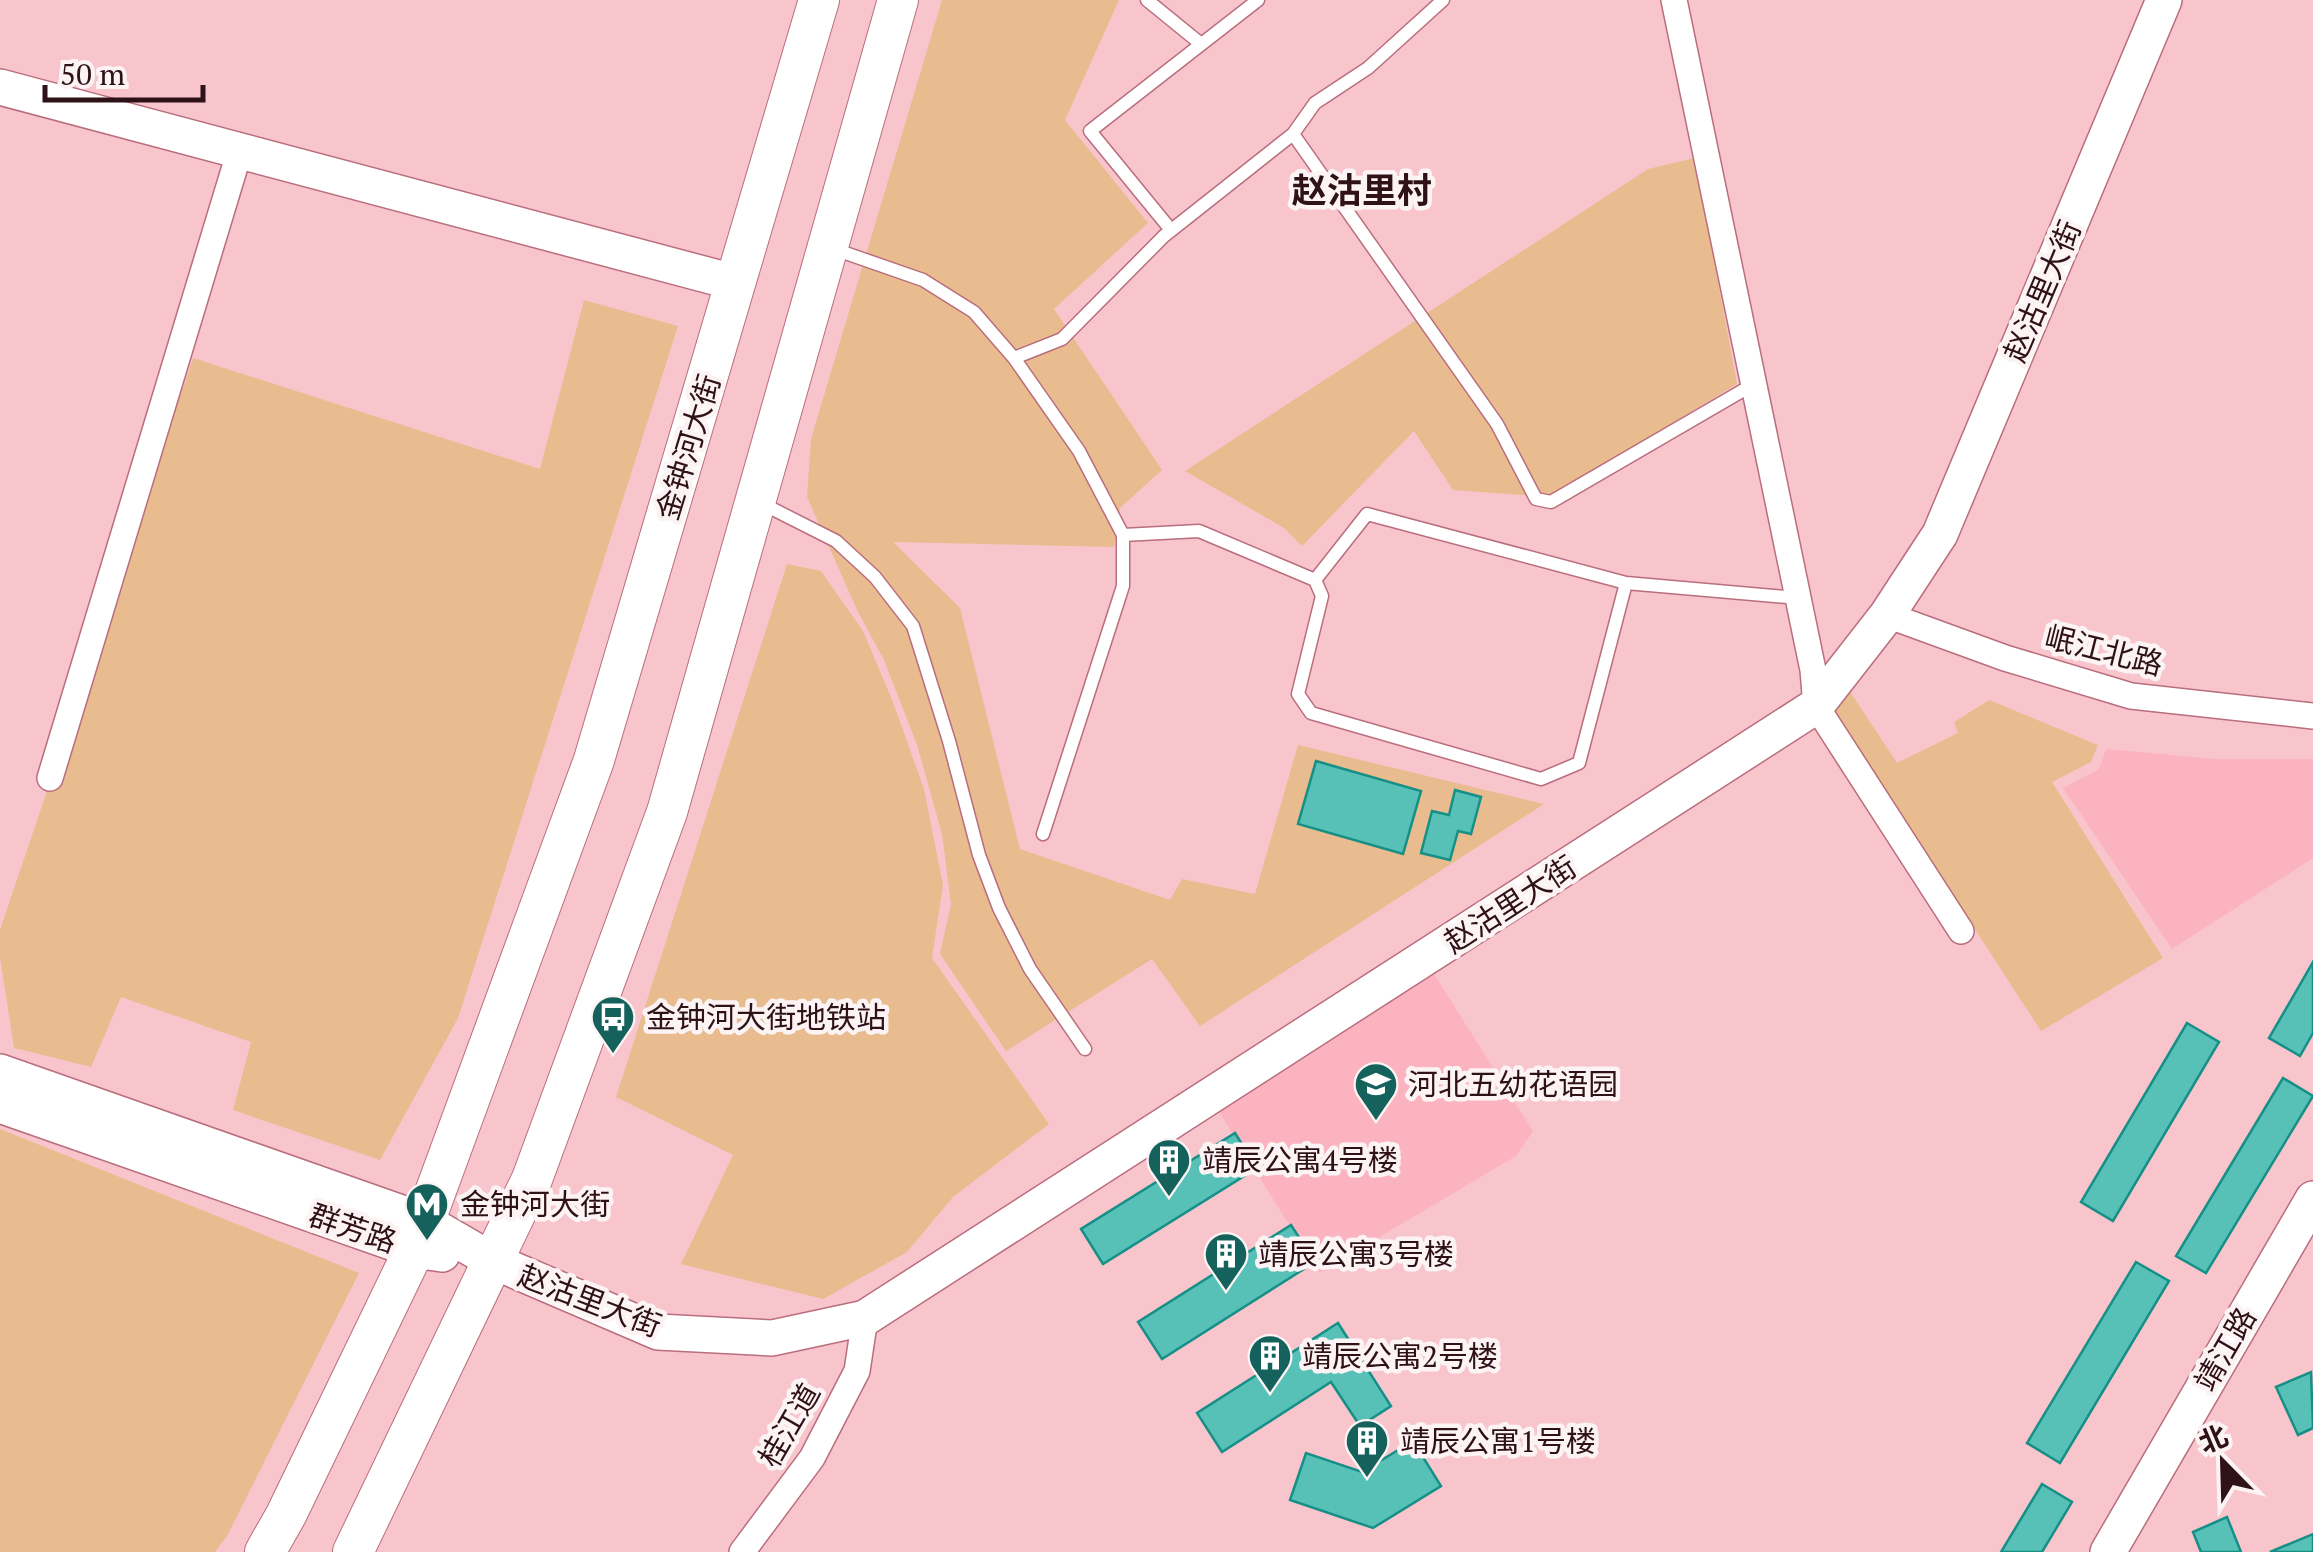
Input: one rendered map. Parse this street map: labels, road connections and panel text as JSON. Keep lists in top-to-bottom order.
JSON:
{
  "streets": {
    "main road": ["金钟河大街"],
    "street": [
      "赵沽里大街",
      "岷江北路",
      "群芳路",
      "靖江路",
      "桂江道"
    ]
  },
  "crossings": [
    ["赵沽里大街", "岷江北路"],
    ["赵沽里大街", "群芳路"],
    ["赵沽里大街", "桂江道"],
    ["金钟河大街", "群芳路"]
  ],
  "districts": ["赵沽里村"],
  "places": {
    "bus stop": ["金钟河大街地铁站"],
    "school or university": ["河北五幼花语园"],
    "building": [
      "靖辰公寓4号楼",
      "靖辰公寓3号楼",
      "靖辰公寓2号楼",
      "靖辰公寓1号楼"
    ],
    "metro station": ["金钟河大街"]
  },
  "scale_bar": "50 m",
  "north": "top left"
}
